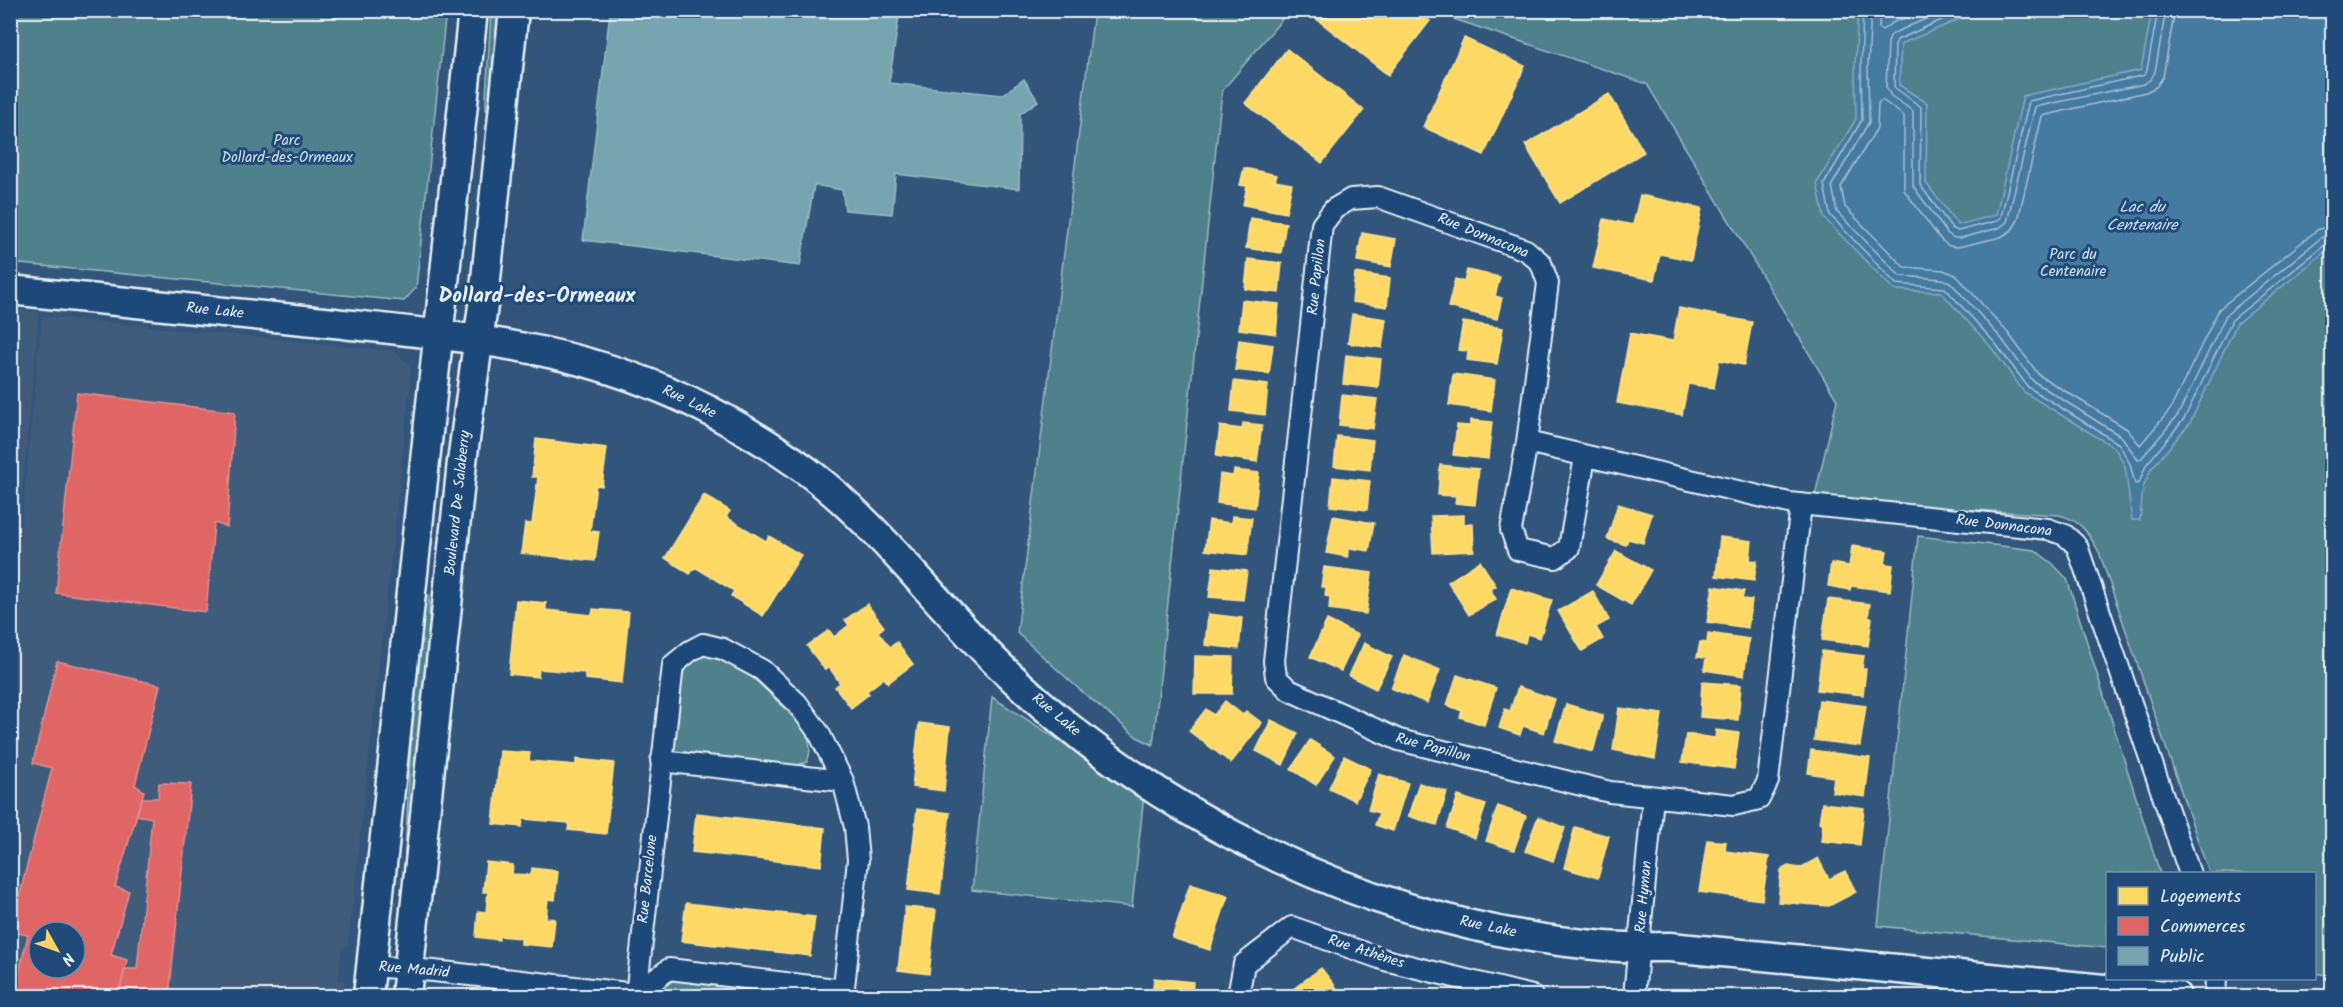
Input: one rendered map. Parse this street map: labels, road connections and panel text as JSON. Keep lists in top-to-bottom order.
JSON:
{
  "streets": {
    "street": [
      "Rue Donnacona",
      "Rue Papillon",
      "Rue Lake",
      "Boulevard De Salaberry",
      "Rue Barcelone",
      "Rue Hyman",
      "Rue Athènes",
      "Rue Madrid"
    ]
  },
  "crossings": [
    ["Rue Donnacona", "Rue Papillon"],
    ["Rue Papillon", "Rue Hyman"],
    ["Rue Lake", "Boulevard De Salaberry"],
    ["Rue Lake", "Rue Hyman"],
    ["Boulevard De Salaberry", "Rue Madrid"],
    ["Rue Barcelone", "Rue Madrid"]
  ],
  "districts": ["Dollard-des-Ormeaux"],
  "water": ["Lac du Centenaire"],
  "parks": ["Parc Dollard-des-Ormeaux", "Parc du Centenaire"],
  "legend": ["Logements", "Commerces", "Public"],
  "north": "bottom right"
}
